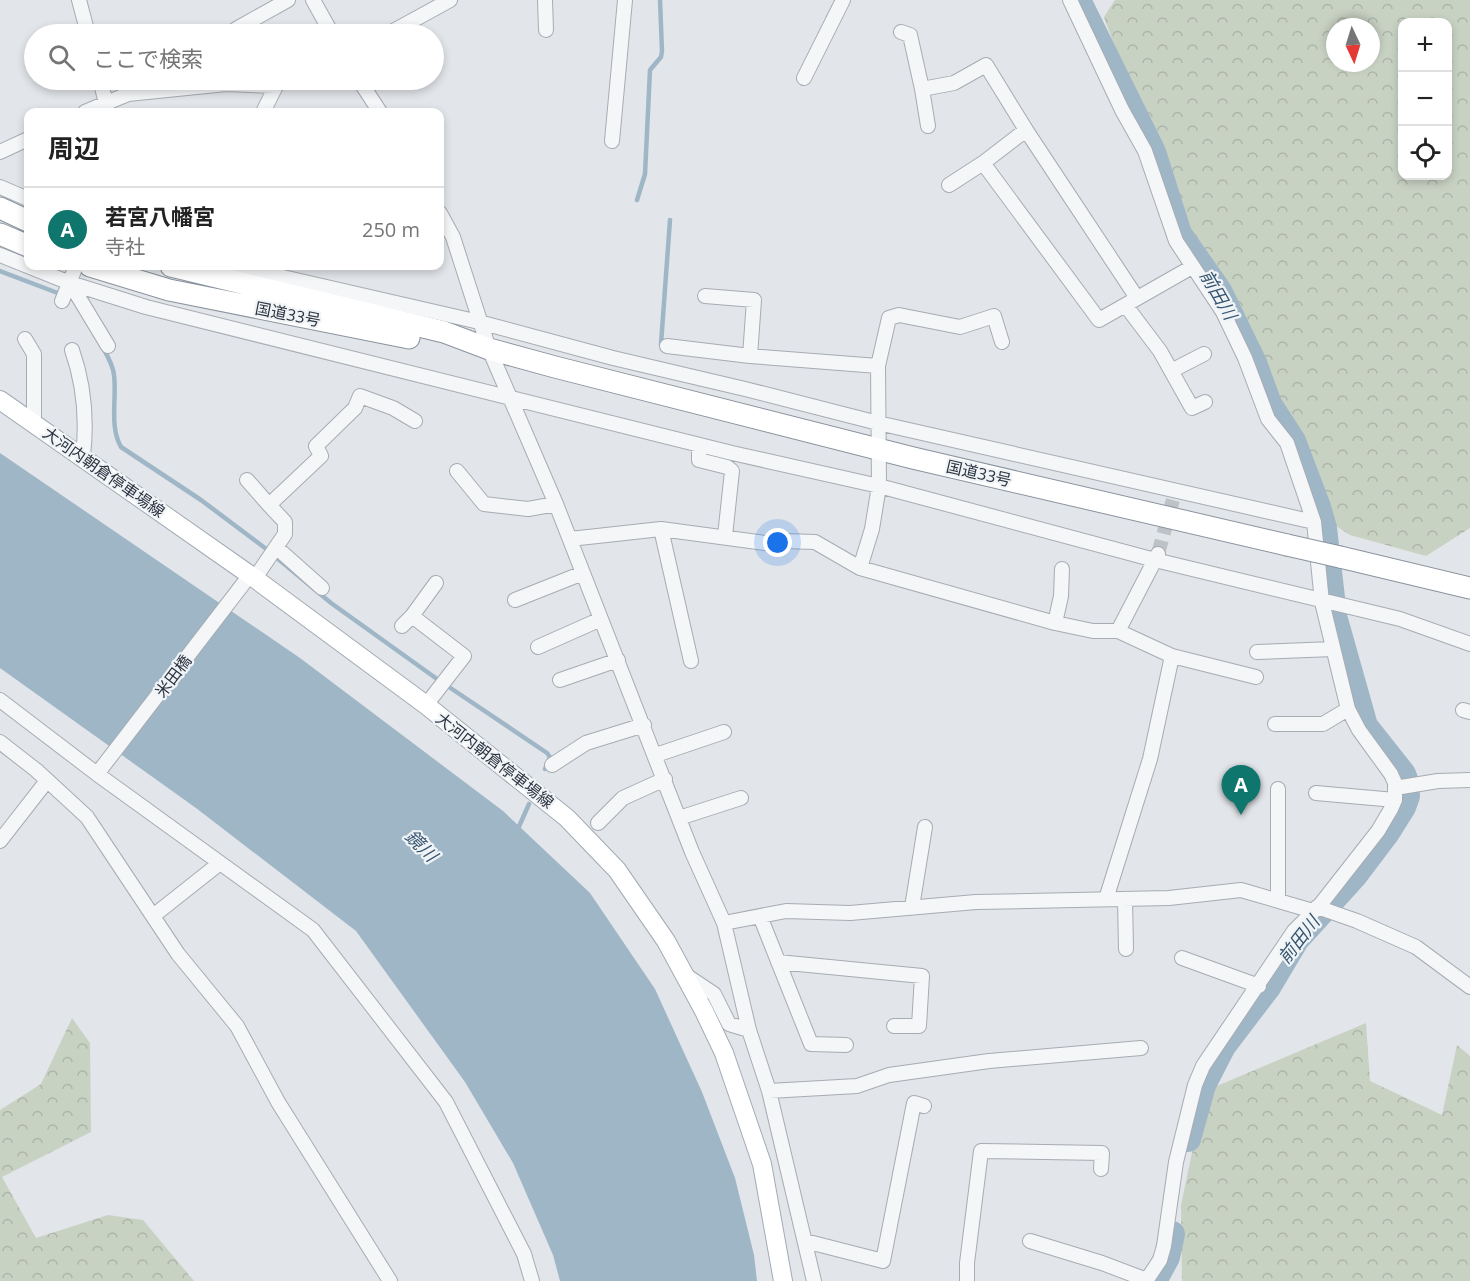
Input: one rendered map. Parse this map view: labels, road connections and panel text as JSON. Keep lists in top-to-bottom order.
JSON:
{
  "streets": {
    "highway": ["国道33号"],
    "main road": ["大河内朝倉停車場線"],
    "street": ["米田橋"]
  },
  "crossings": [
    ["大河内朝倉停車場線", "米田橋"]
  ],
  "water": ["前田川", "鏡川"],
  "north": "bottom",
  "page": {
    "map_buttons": ["+", "−"],
    "search": "ここで検索",
    "heading": "周辺",
    "list": [
      {
        "mark": "A",
        "name": "若宮八幡宮",
        "note": "寺社",
        "value": "250 m"
      }
    ],
    "pins": "A"
  }
}
